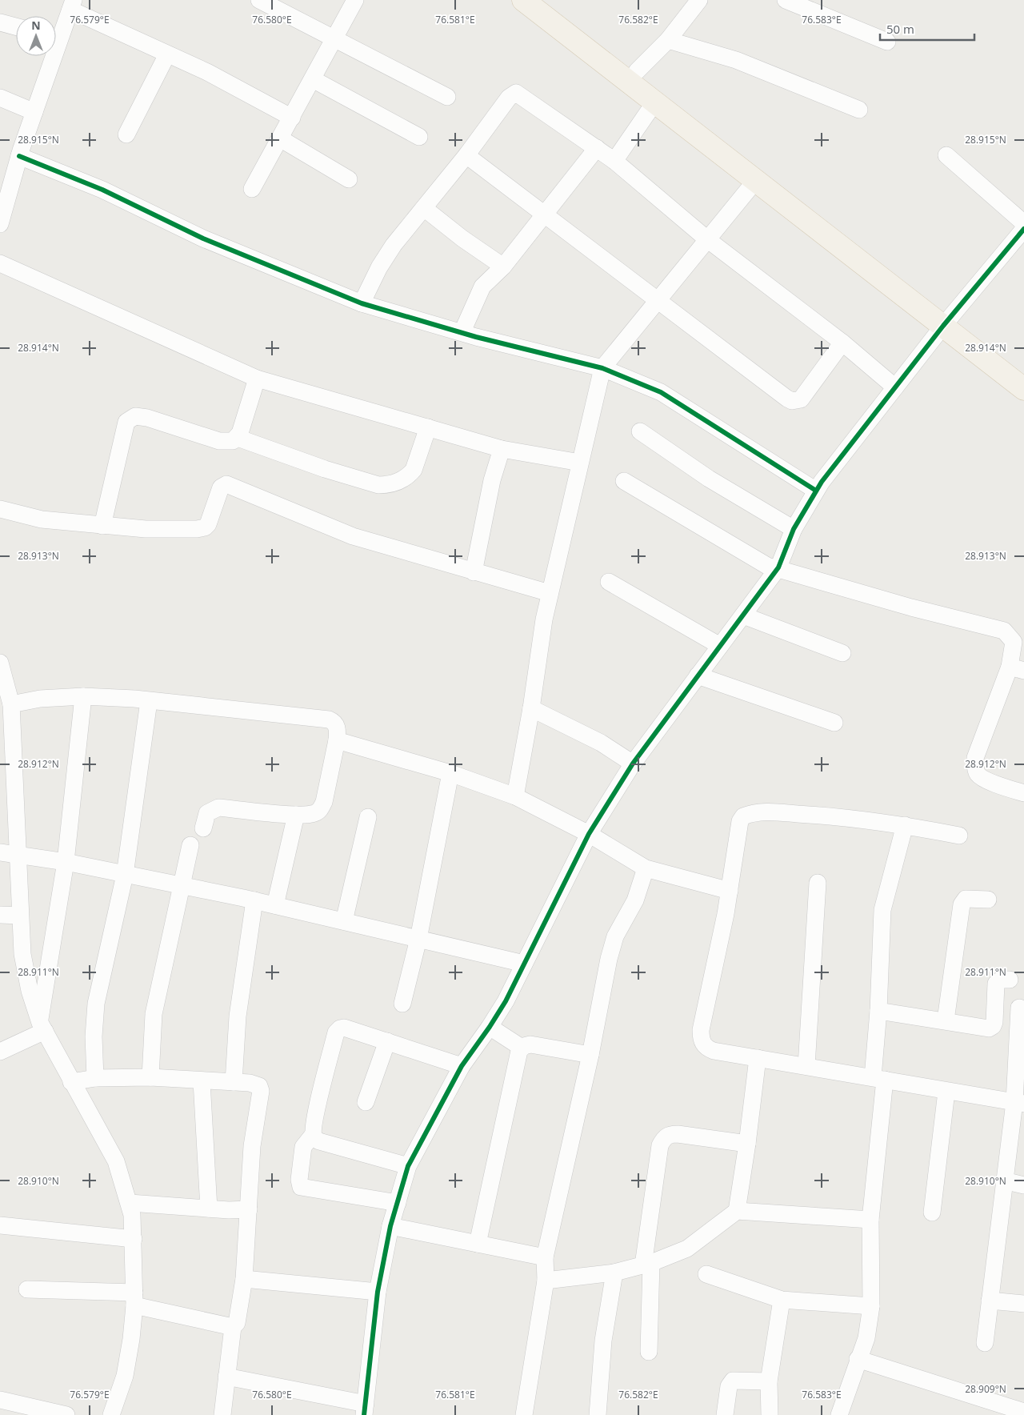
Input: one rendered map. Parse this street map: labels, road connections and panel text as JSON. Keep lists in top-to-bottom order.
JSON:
{
  "scale_bar": "50 m",
  "north": "top",
  "coordinates": [
    "76.579°E",
    "76.580°E",
    "76.581°E",
    "76.582°E",
    "76.583°E",
    "28.915°N",
    "28.914°N",
    "28.913°N",
    "28.912°N",
    "28.911°N",
    "28.910°N",
    "28.909°N"
  ]
}
